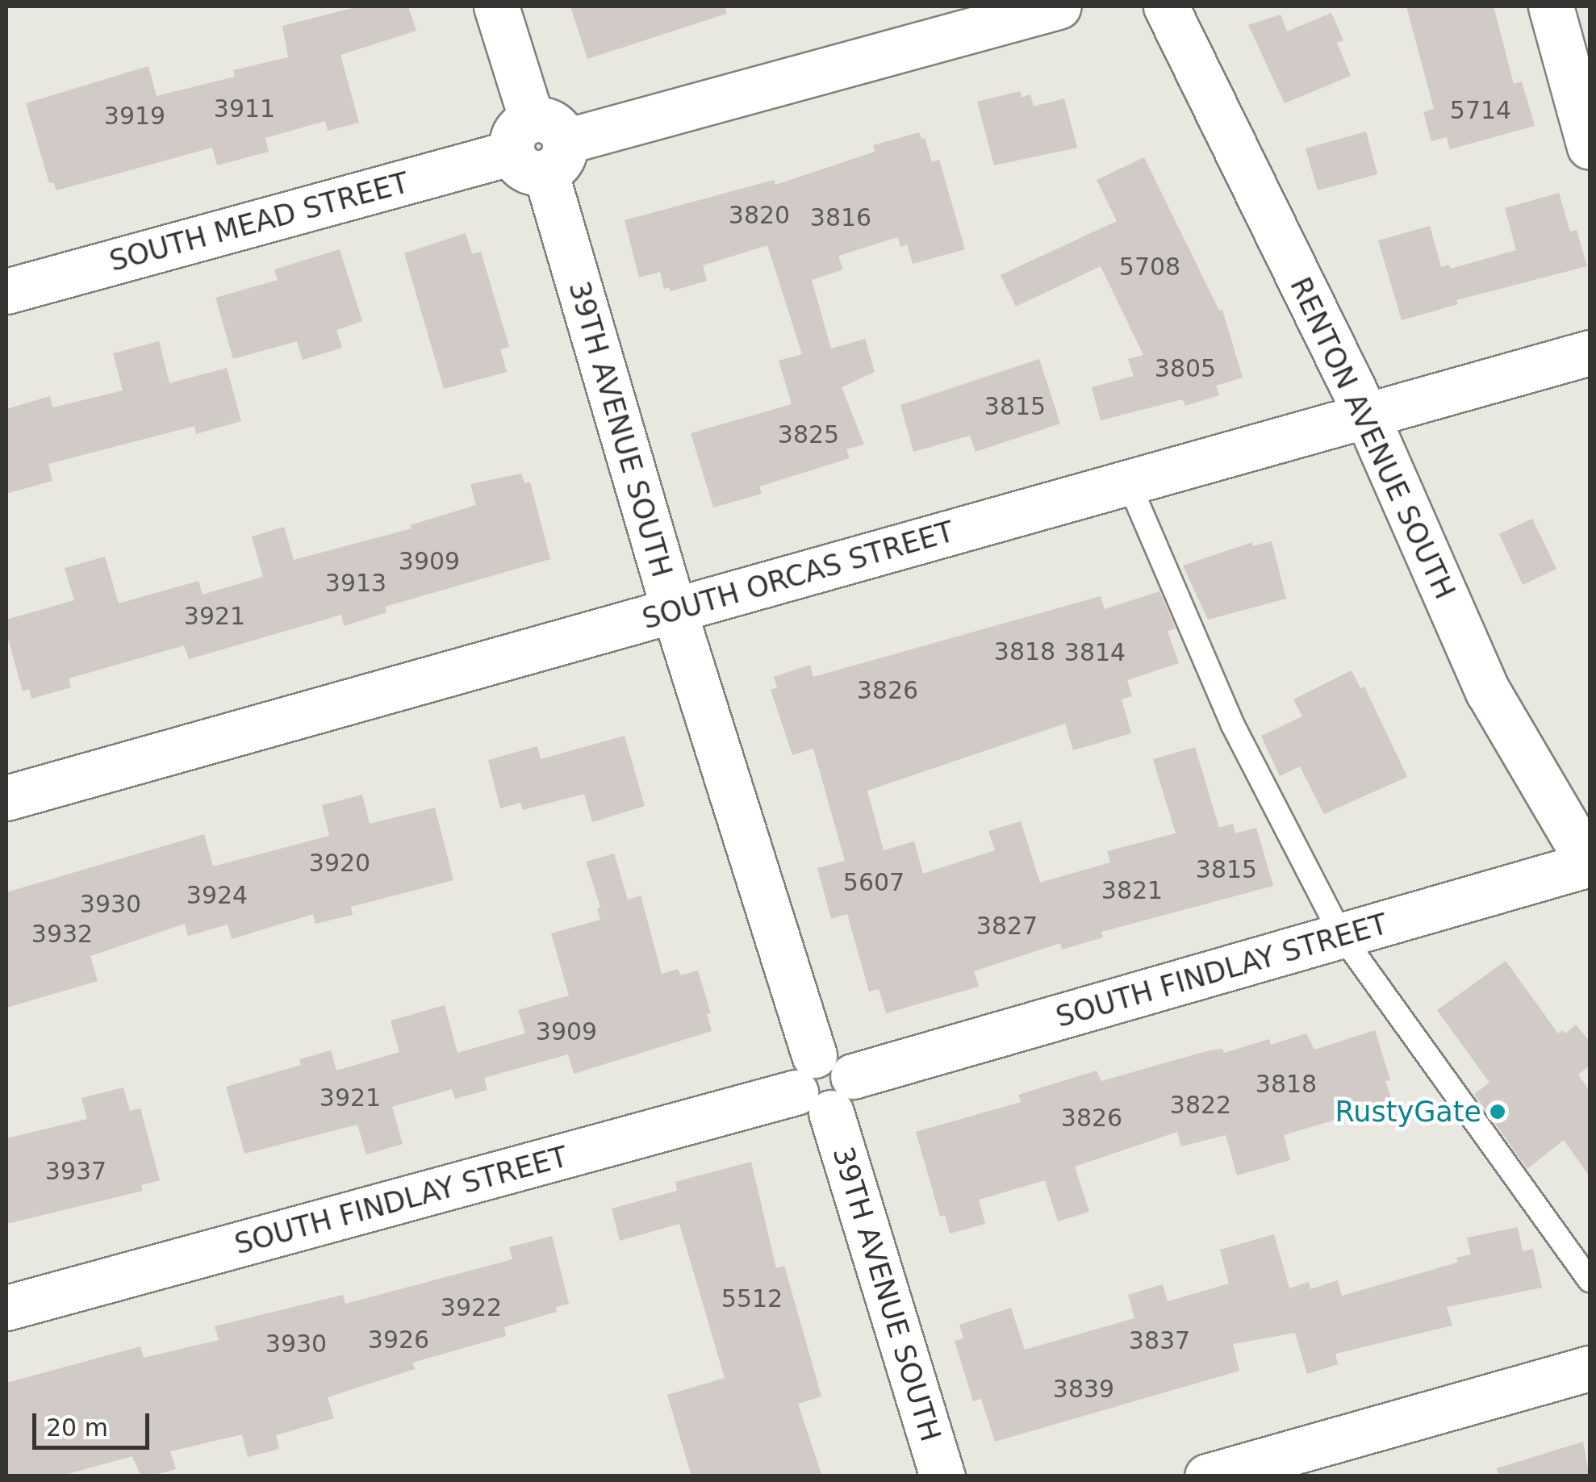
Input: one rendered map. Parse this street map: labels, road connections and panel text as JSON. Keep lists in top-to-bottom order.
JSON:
{
  "streets": {
    "street": [
      "SOUTH MEAD STREET",
      "39TH AVENUE SOUTH",
      "RENTON AVENUE SOUTH",
      "SOUTH ORCAS STREET",
      "SOUTH FINDLAY STREET"
    ]
  },
  "crossings": [
    ["SOUTH MEAD STREET", "39TH AVENUE SOUTH"],
    ["39TH AVENUE SOUTH", "SOUTH ORCAS STREET"],
    ["39TH AVENUE SOUTH", "SOUTH FINDLAY STREET"],
    ["RENTON AVENUE SOUTH", "SOUTH ORCAS STREET"],
    ["RENTON AVENUE SOUTH", "SOUTH FINDLAY STREET"]
  ],
  "places": ["RustyGate"],
  "house_numbers": [
    "3911",
    "5714",
    "3919",
    "3820",
    "3816",
    "5708",
    "3805",
    "3815",
    "3825",
    "3909",
    "3913",
    "3921",
    "3818",
    "3814",
    "3826",
    "3920",
    "3815",
    "5607",
    "3821",
    "3924",
    "3930",
    "3827",
    "3932",
    "3909",
    "3818",
    "3921",
    "3822",
    "3826",
    "3937",
    "5512",
    "3922",
    "3926",
    "3837",
    "3930",
    "3839"
  ],
  "scale_bar": "20 m"
}
